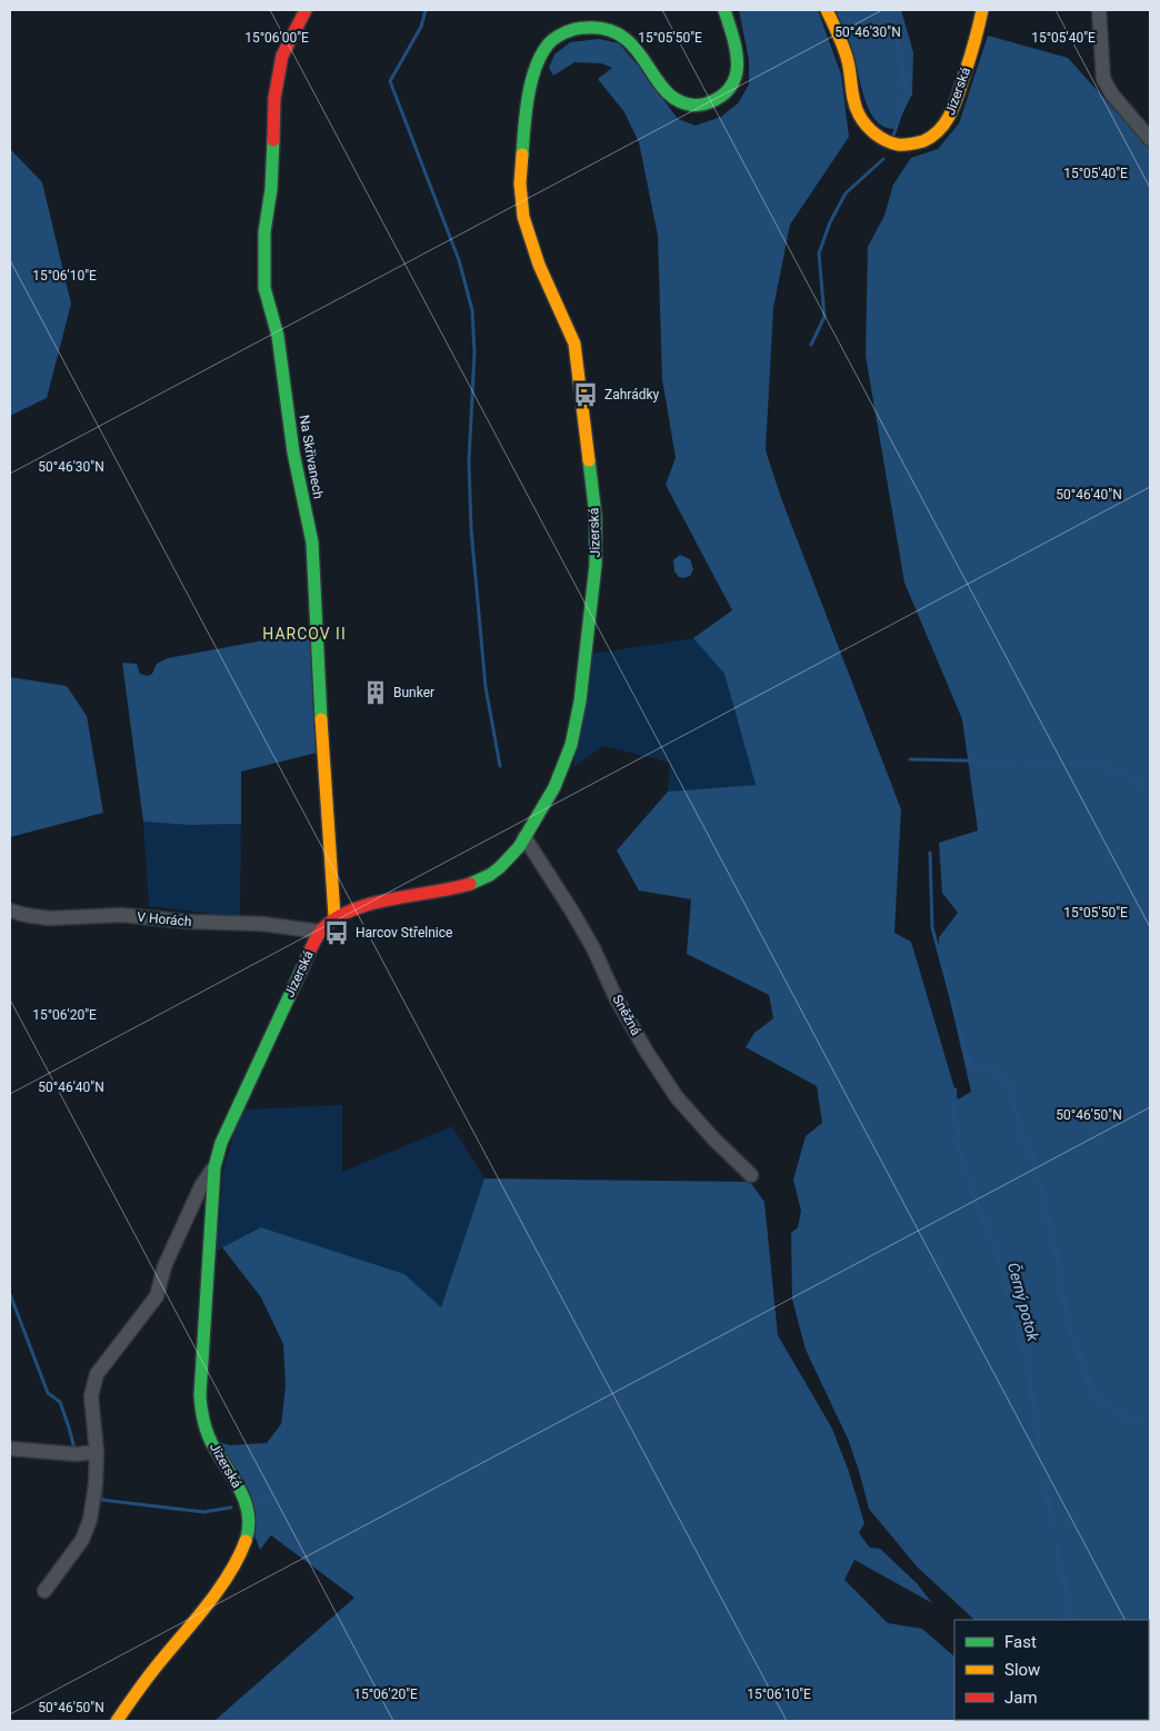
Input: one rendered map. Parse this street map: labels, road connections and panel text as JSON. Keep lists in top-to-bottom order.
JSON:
{
  "streets": {
    "street": [
      "Jizerská",
      "Na Skřivanech",
      "V Horách",
      "Sněžná"
    ]
  },
  "crossings": [
    ["Jizerská", "Na Skřivanech"],
    ["Jizerská", "V Horách"],
    ["Jizerská", "Sněžná"]
  ],
  "districts": ["HARCOV II"],
  "water": ["Černý potok"],
  "places": {
    "bus stop": ["Zahrádky", "Harcov Střelnice"],
    "building": ["Bunker"]
  },
  "legend": ["Fast", "Slow", "Jam"],
  "coordinates": [
    "50°46'30\"N",
    "15°06'00\"E",
    "15°05'50\"E",
    "15°05'40\"E",
    "15°06'10\"E",
    "50°46'40\"N",
    "15°06'20\"E",
    "50°46'50\"N"
  ]
}
